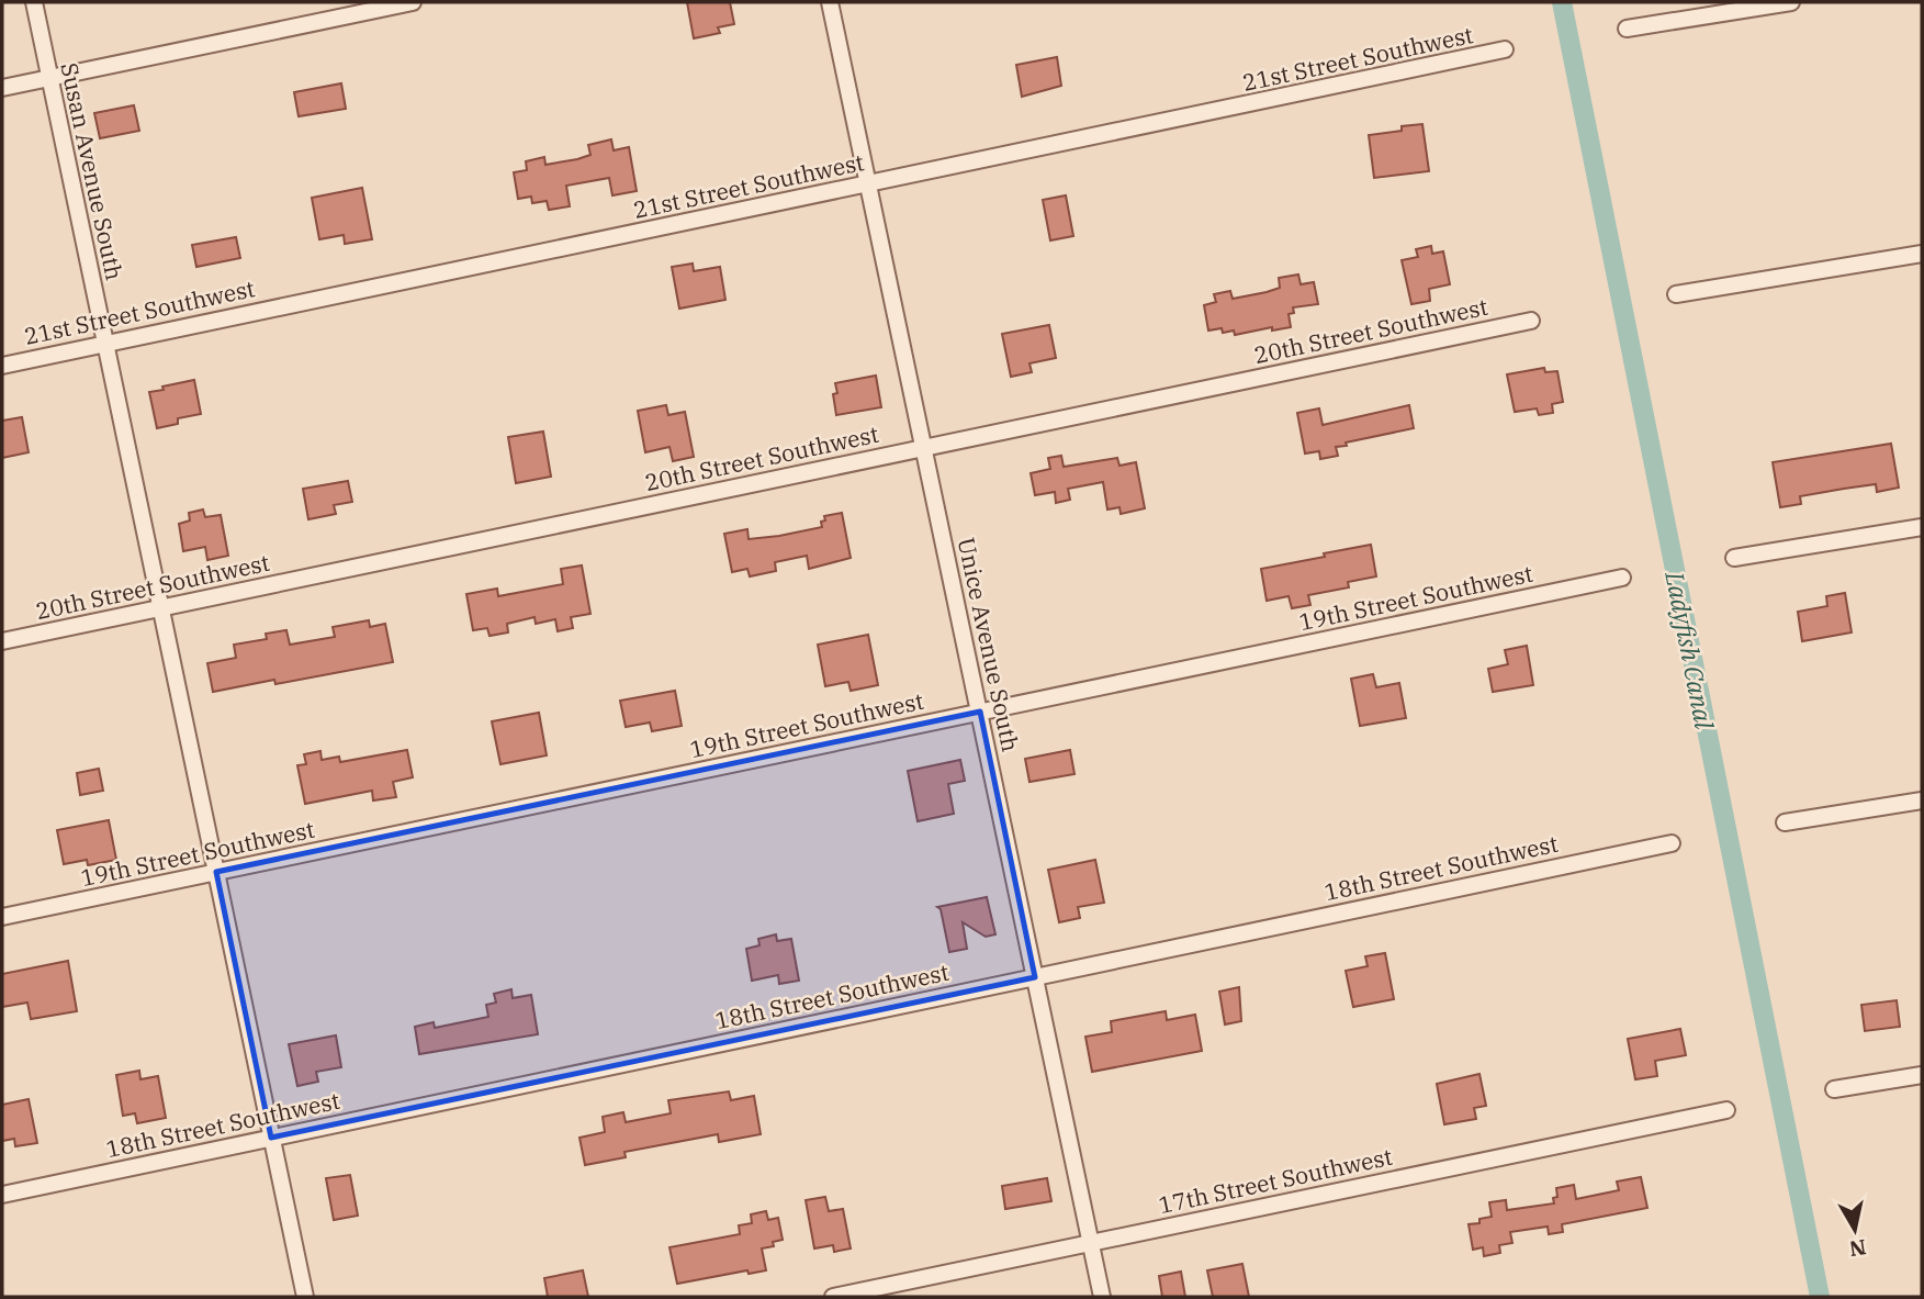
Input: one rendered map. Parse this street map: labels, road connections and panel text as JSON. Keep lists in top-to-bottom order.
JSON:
{
  "streets": {
    "street": [
      "21st Street Southwest",
      "Susan Avenue South",
      "20th Street Southwest",
      "19th Street Southwest",
      "Unice Avenue South",
      "18th Street Southwest",
      "17th Street Southwest"
    ]
  },
  "crossings": [
    ["21st Street Southwest", "Susan Avenue South"],
    ["21st Street Southwest", "Unice Avenue South"],
    ["Susan Avenue South", "20th Street Southwest"],
    ["Susan Avenue South", "19th Street Southwest"],
    ["Susan Avenue South", "18th Street Southwest"],
    ["20th Street Southwest", "Unice Avenue South"],
    ["19th Street Southwest", "Unice Avenue South"],
    ["Unice Avenue South", "18th Street Southwest"],
    ["Unice Avenue South", "17th Street Southwest"]
  ],
  "water": ["Ladyfish Canal"],
  "north": "bottom"
}
